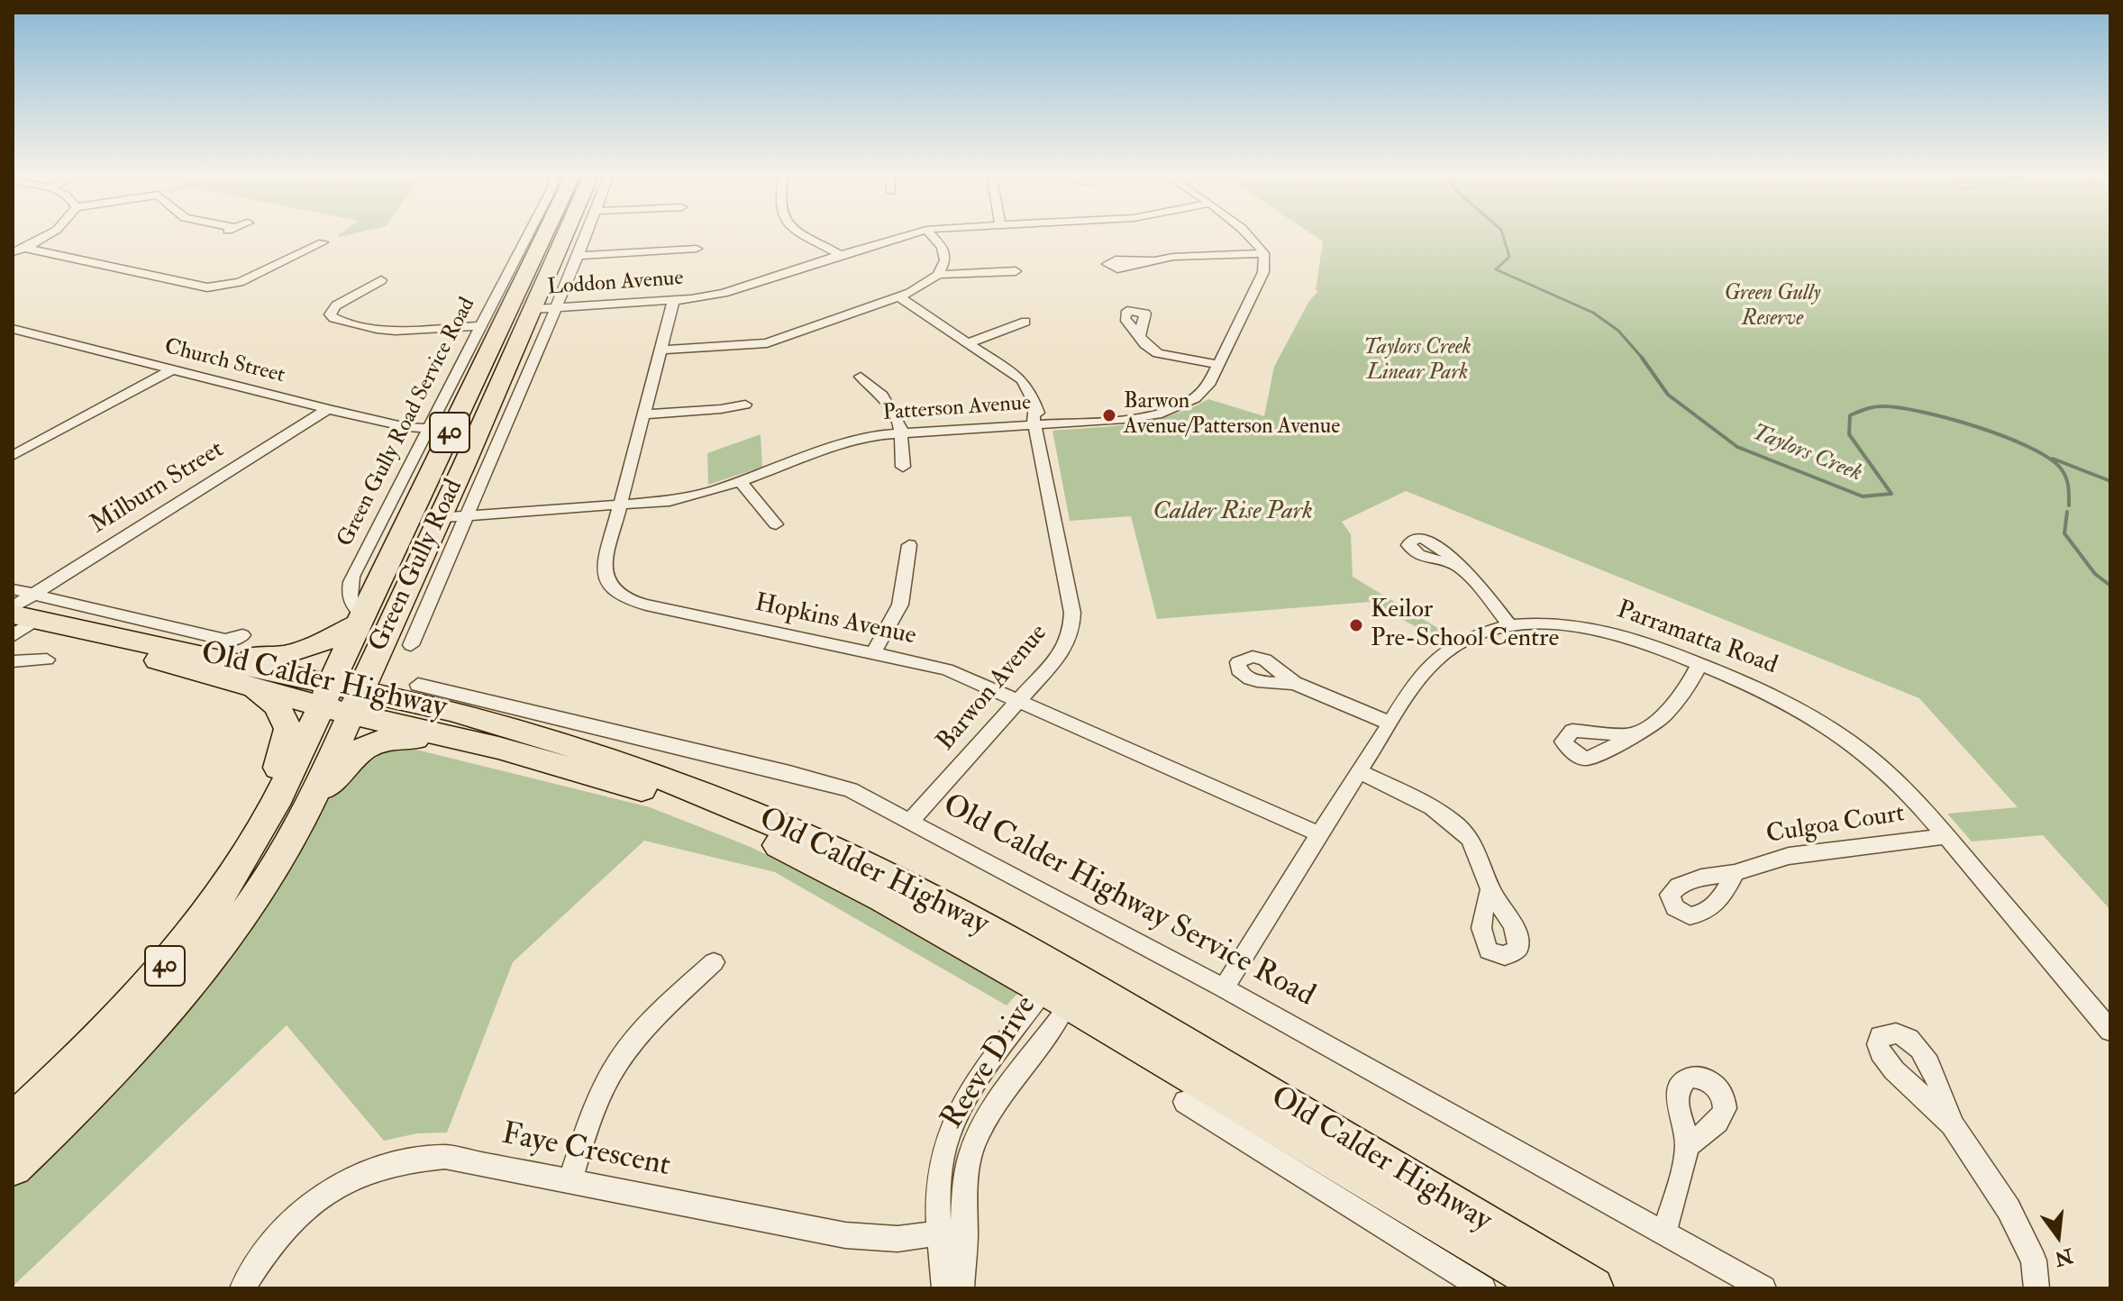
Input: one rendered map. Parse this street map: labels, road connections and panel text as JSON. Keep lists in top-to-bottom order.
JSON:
{
  "streets": {
    "main road": ["40", "Green Gully Road", "Old Calder Highway"],
    "street": [
      "Loddon Avenue",
      "Church Street",
      "Patterson Avenue",
      "Green Gully Road Service Road",
      "Milburn Street",
      "Hopkins Avenue",
      "Parramatta Road",
      "Barwon Avenue",
      "Culgoa Court",
      "Old Calder Highway Service Road",
      "Reeve Drive",
      "Faye Crescent"
    ]
  },
  "crossings": [
    ["Loddon Avenue", "Green Gully Road"],
    ["Loddon Avenue", "Hopkins Avenue"],
    ["Church Street", "Green Gully Road Service Road"],
    ["Church Street", "Milburn Street"],
    ["Patterson Avenue", "Green Gully Road"],
    ["Patterson Avenue", "Hopkins Avenue"],
    ["Patterson Avenue", "Barwon Avenue"],
    ["Green Gully Road Service Road", "Green Gully Road"],
    ["Milburn Street", "Old Calder Highway"],
    ["Green Gully Road", "Old Calder Highway"],
    ["Hopkins Avenue", "Parramatta Road"],
    ["Hopkins Avenue", "Barwon Avenue"],
    ["Parramatta Road", "Culgoa Court"],
    ["Parramatta Road", "Old Calder Highway Service Road"],
    ["Old Calder Highway", "Reeve Drive"],
    ["Barwon Avenue", "Old Calder Highway Service Road"],
    ["Reeve Drive", "Faye Crescent"]
  ],
  "water": ["Taylors Creek"],
  "parks": ["Green Gully Reserve", "Taylors Creek Linear Park", "Calder Rise Park"],
  "places": ["Barwon Avenue/Patterson Avenue", "Keilor Pre-School Centre"],
  "north": "bottom"
}
